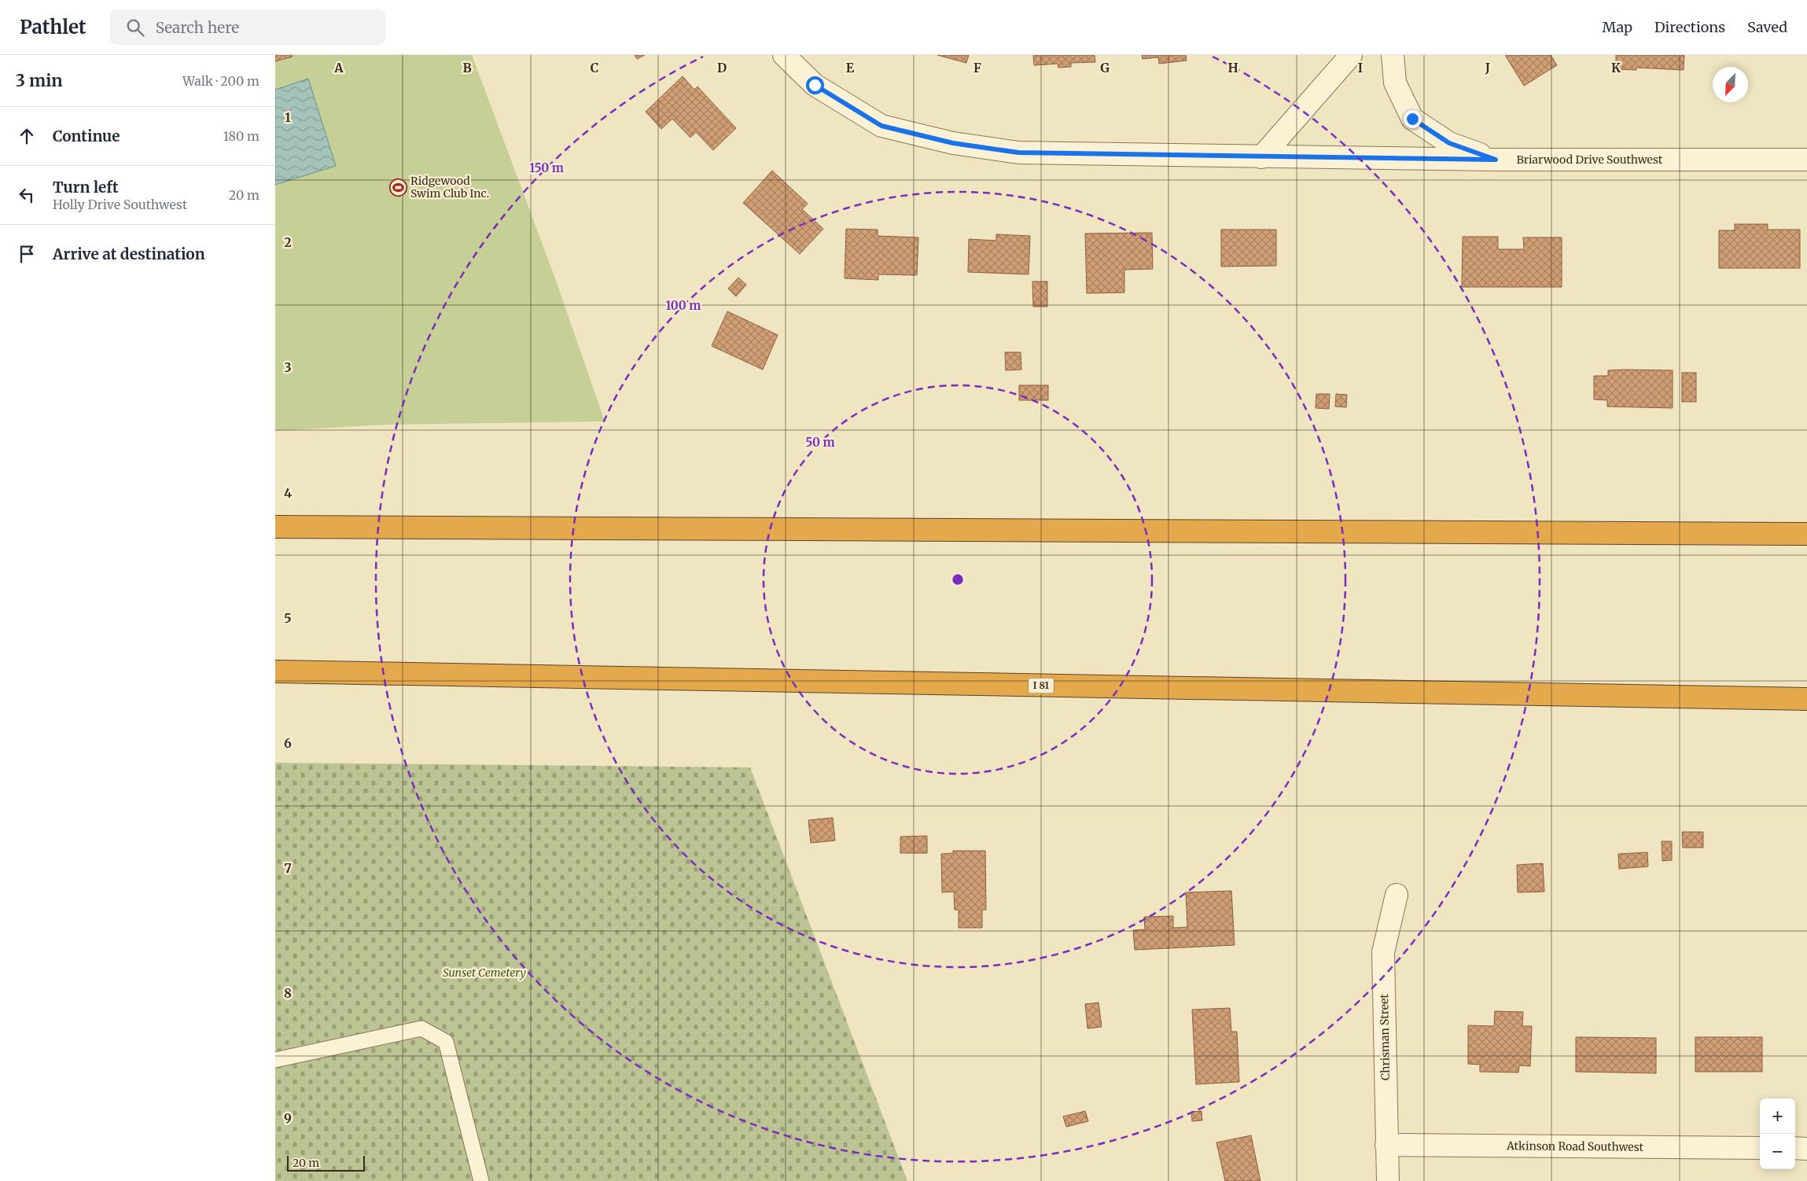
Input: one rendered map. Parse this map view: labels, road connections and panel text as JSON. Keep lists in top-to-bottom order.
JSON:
{
  "streets": {
    "highway": ["I 81"],
    "street": ["Briarwood Drive Southwest", "Chrisman Street", "Atkinson Road Southwest"]
  },
  "crossings": [
    ["Chrisman Street", "Atkinson Road Southwest"]
  ],
  "parks": ["Sunset Cemetery"],
  "places": {
    "sports": ["Ridgewood Swim Club Inc."]
  },
  "scale_bar": "20 m",
  "north": "bottom left",
  "page": {
    "header": "Pathlet",
    "search": "Search here",
    "nav": ["Map", "Directions", "Saved"],
    "heading": ["3 min", "Walk · 200 m"],
    "list": [
      ["Continue", "180 m"],
      ["Turn left", "Holly Drive Southwest", "20 m"],
      "Arrive at destination"
    ],
    "map_buttons": ["+", "−"],
    "scale": "20 m"
  },
  "grid": {
    "columns": [
      "A",
      "B",
      "C",
      "D",
      "E",
      "F",
      "G",
      "H",
      "I",
      "J",
      "K"
    ],
    "rows": [
      "1",
      "2",
      "3",
      "4",
      "5",
      "6",
      "7",
      "8",
      "9"
    ]
  },
  "rings": ["150 m", "100 m", "50 m"]
}
